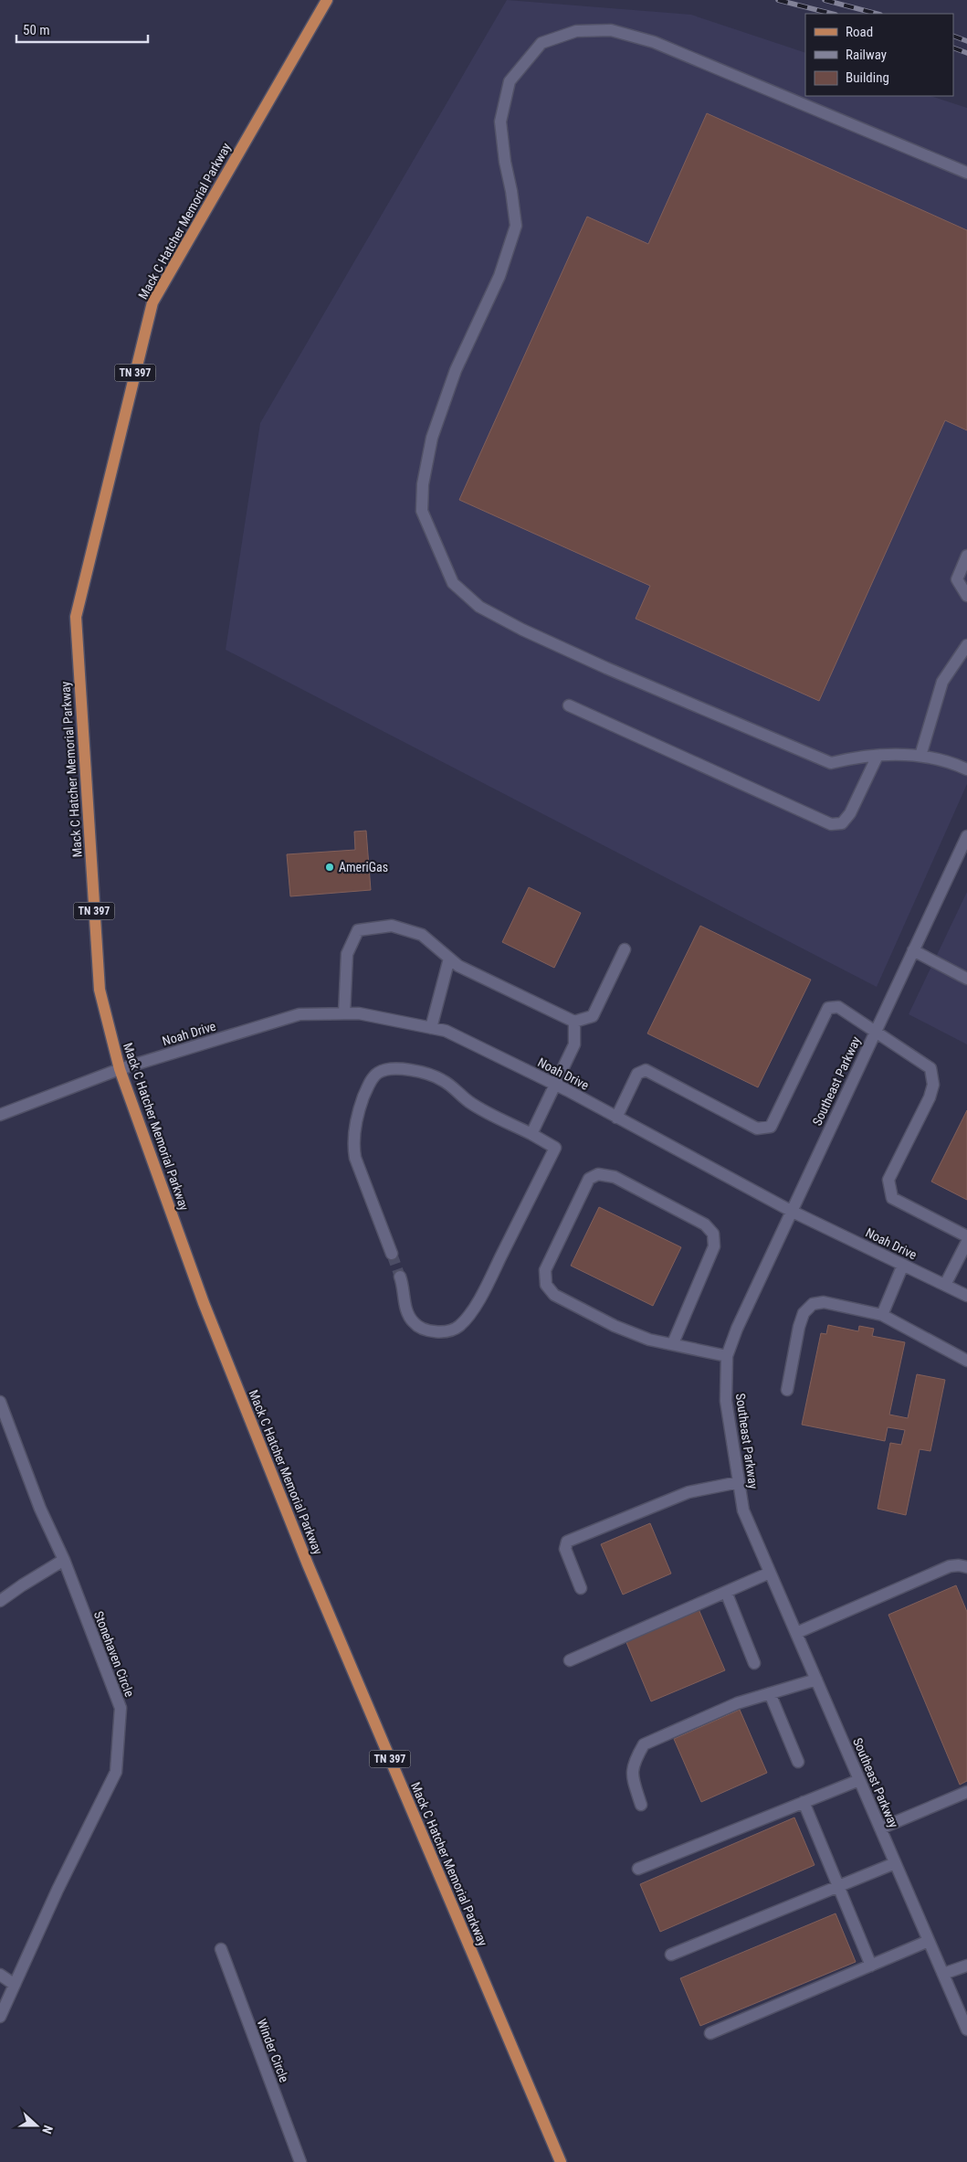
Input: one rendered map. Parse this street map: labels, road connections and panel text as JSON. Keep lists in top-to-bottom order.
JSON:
{
  "streets": {
    "main road": ["Mack C Hatcher Memorial Parkway", "TN 397"],
    "street": [
      "Noah Drive",
      "Southeast Parkway",
      "Stonehaven Circle",
      "Winder Circle"
    ]
  },
  "crossings": [
    ["Mack C Hatcher Memorial Parkway", "Noah Drive"],
    ["Noah Drive", "Southeast Parkway"]
  ],
  "places": ["AmeriGas"],
  "legend": ["Road", "Railway", "Building"],
  "scale_bar": "50 m",
  "north": "right"
}
